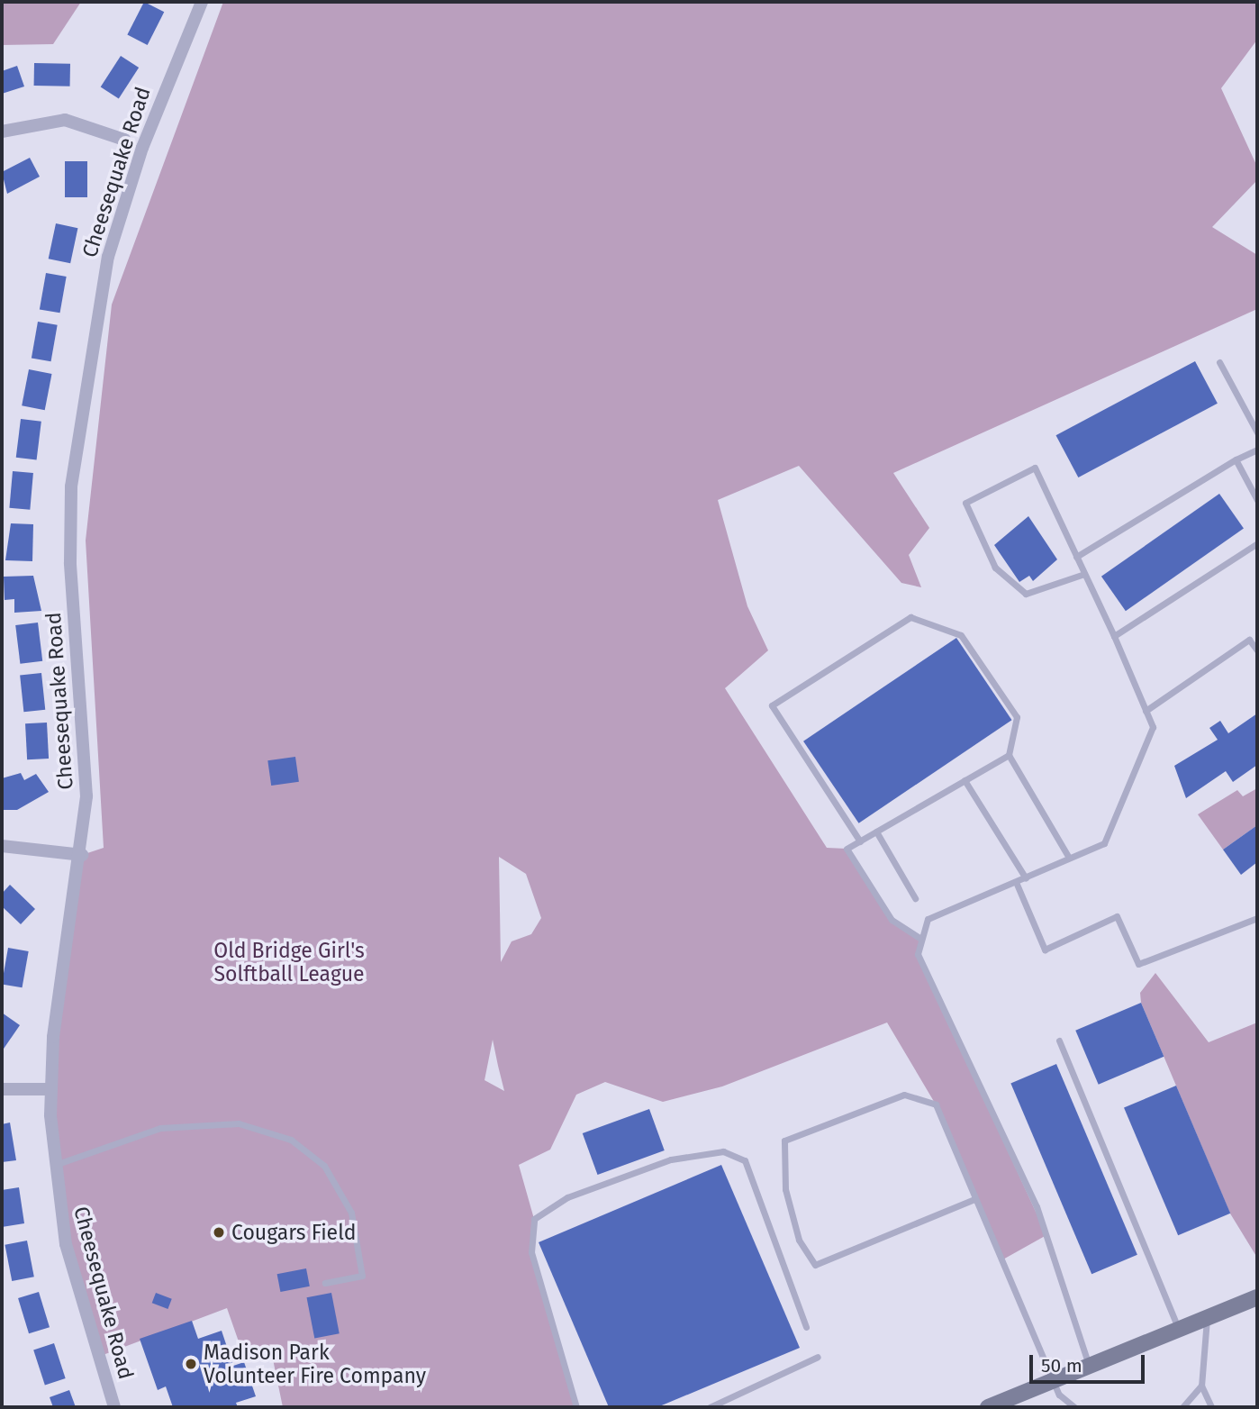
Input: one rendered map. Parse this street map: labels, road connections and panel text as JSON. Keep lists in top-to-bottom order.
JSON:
{
  "streets": {
    "street": ["Cheesequake Road"]
  },
  "parks": ["Old Bridge Girl's Solftball League"],
  "places": ["Cougars Field", "Madison Park Volunteer Fire Company"],
  "scale_bar": "50 m"
}
